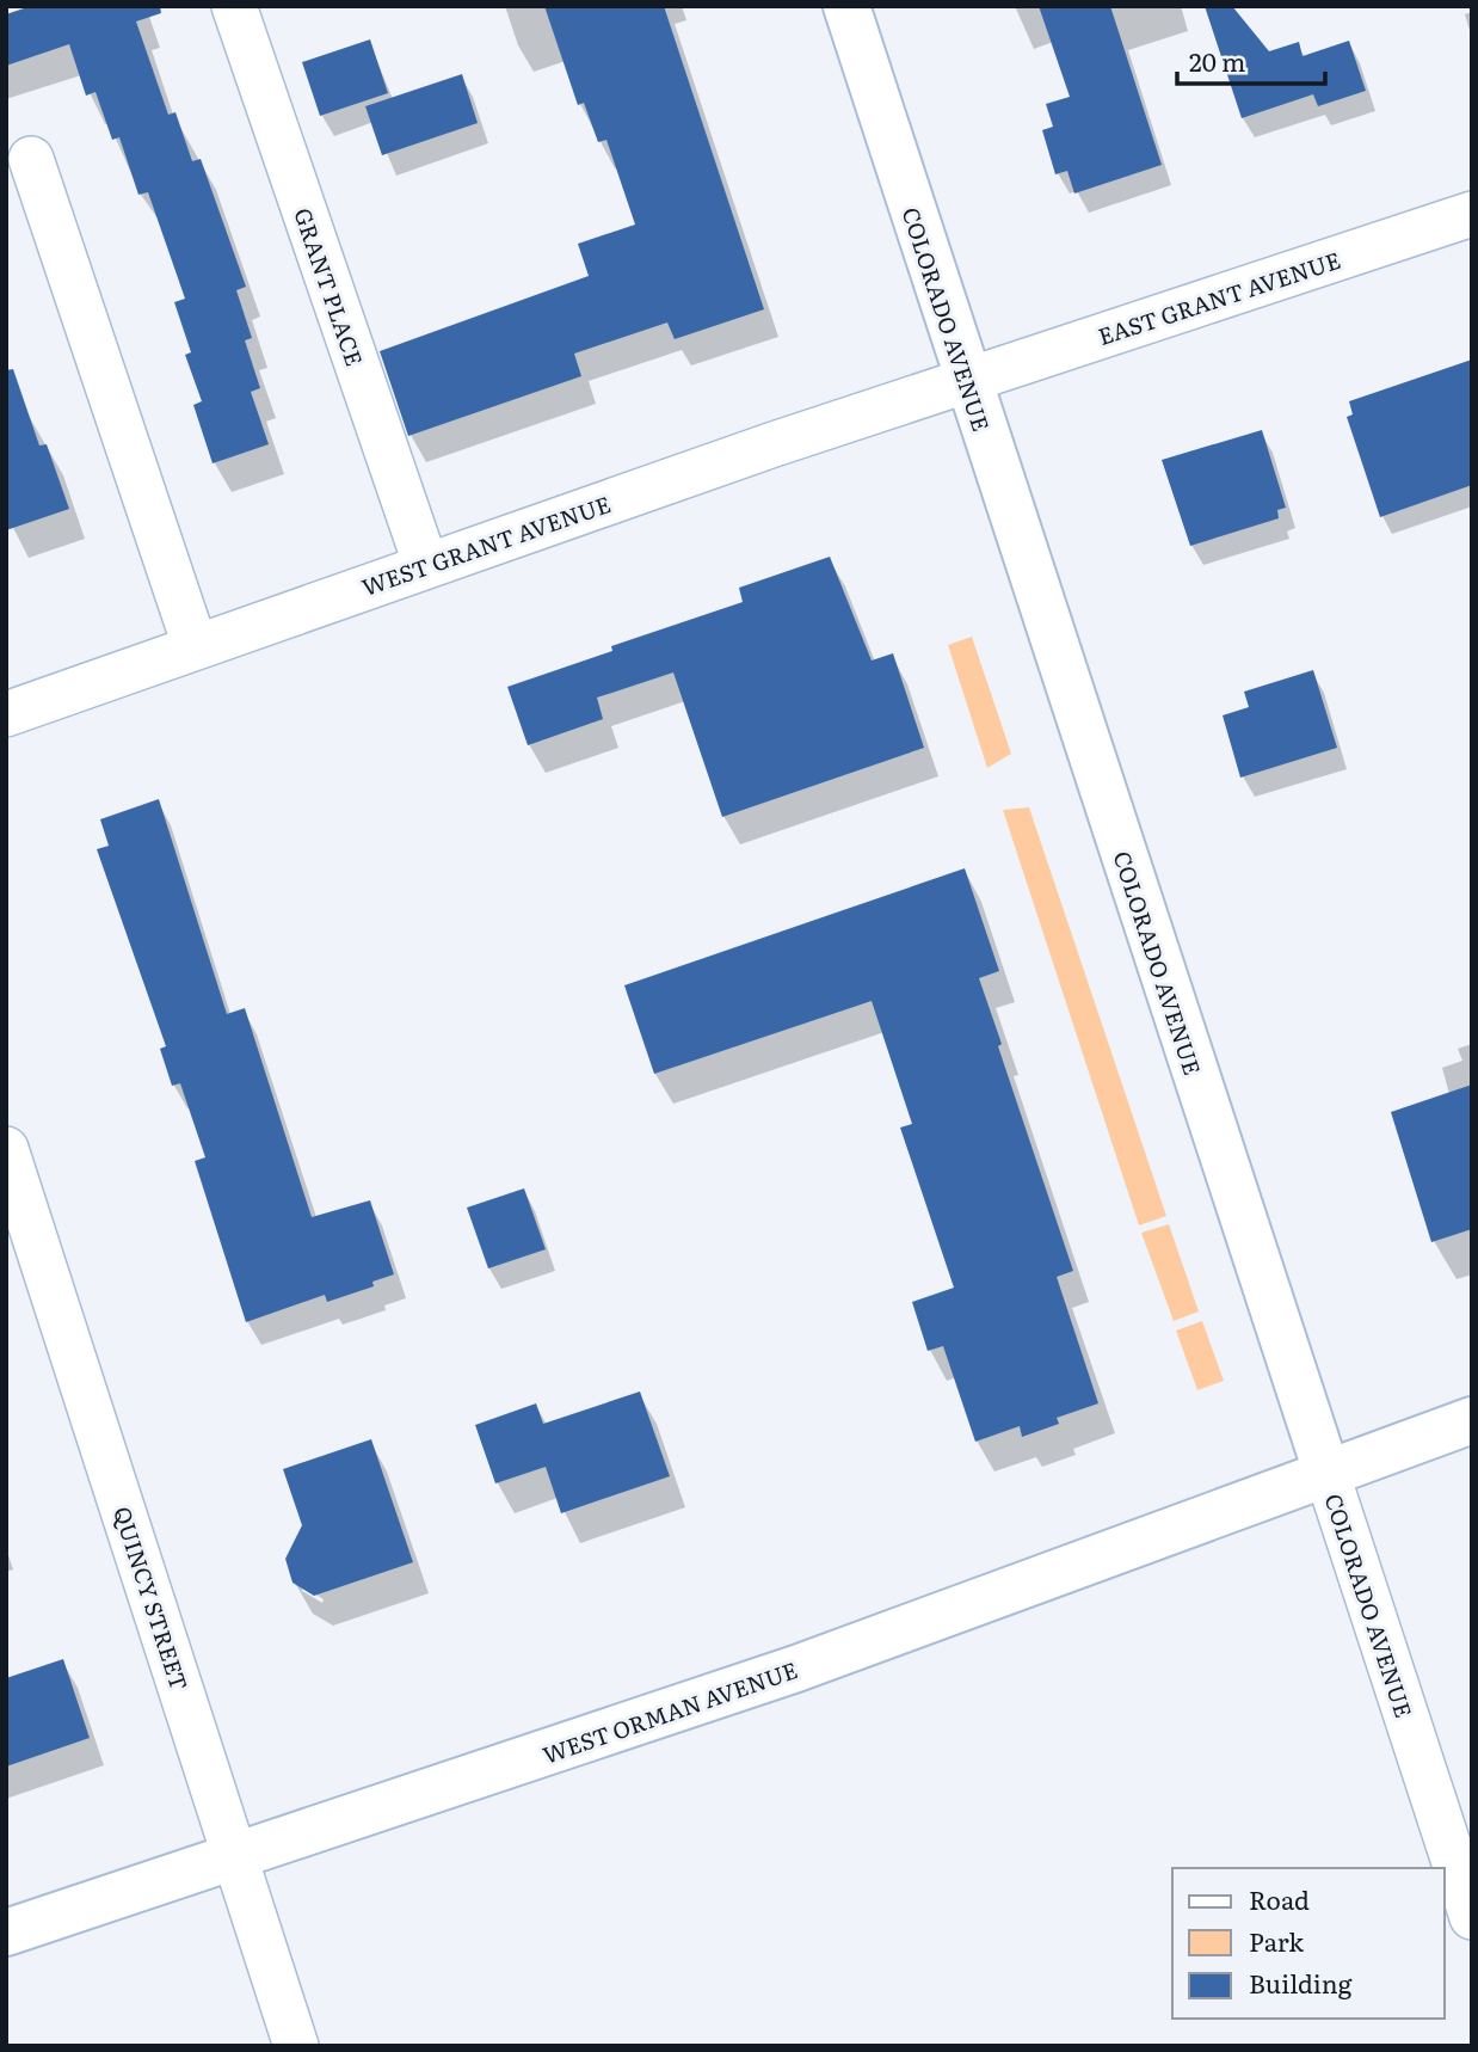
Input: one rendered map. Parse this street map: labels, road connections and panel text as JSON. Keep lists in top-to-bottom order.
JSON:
{
  "streets": {
    "street": [
      "GRANT PLACE",
      "EAST GRANT AVENUE",
      "COLORADO AVENUE",
      "WEST GRANT AVENUE",
      "QUINCY STREET",
      "WEST ORMAN AVENUE"
    ]
  },
  "crossings": [
    ["GRANT PLACE", "WEST GRANT AVENUE"],
    ["EAST GRANT AVENUE", "COLORADO AVENUE"],
    ["EAST GRANT AVENUE", "WEST GRANT AVENUE"],
    ["COLORADO AVENUE", "WEST GRANT AVENUE"],
    ["COLORADO AVENUE", "WEST ORMAN AVENUE"],
    ["QUINCY STREET", "WEST ORMAN AVENUE"]
  ],
  "legend": ["Road", "Park", "Building"],
  "scale_bar": "20 m"
}
